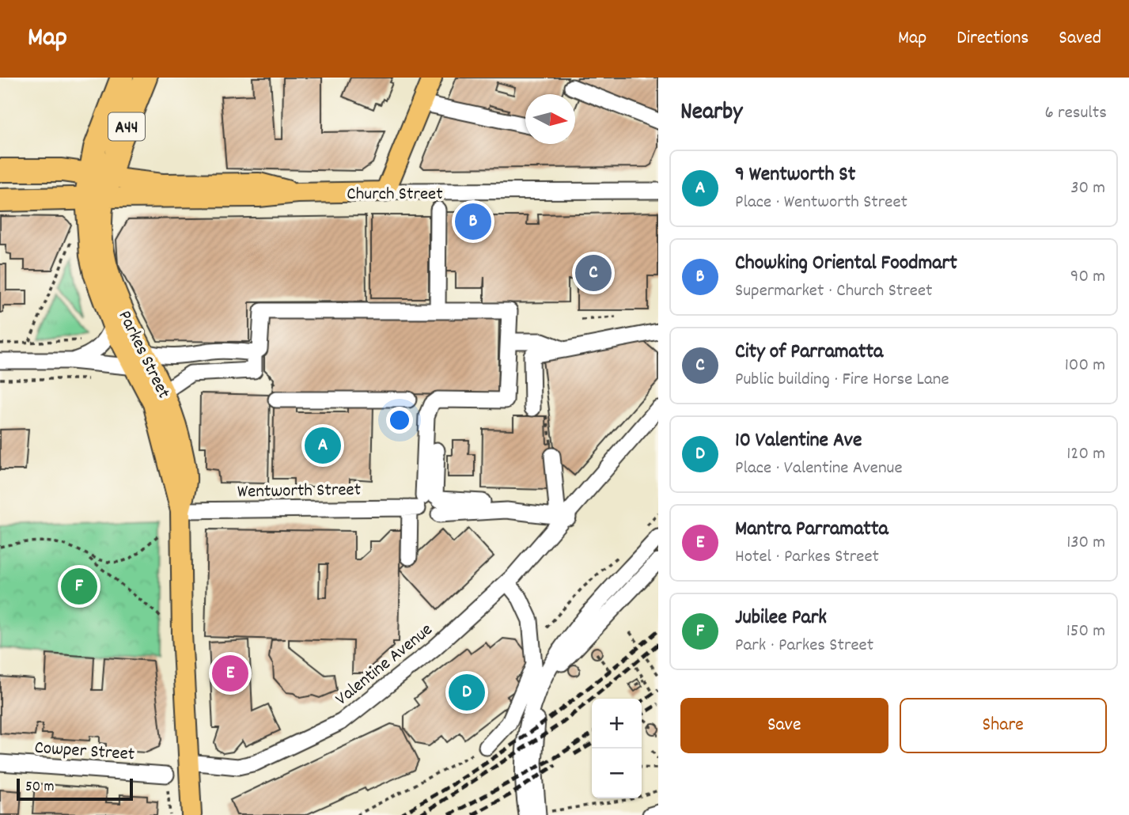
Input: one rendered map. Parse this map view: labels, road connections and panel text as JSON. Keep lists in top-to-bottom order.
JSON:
{
  "streets": {
    "highway": ["A44", "Church Street"],
    "main road": ["Parkes Street"],
    "street": ["Wentworth Street", "Valentine Avenue", "Cowper Street"]
  },
  "crossings": [
    ["A44", "Church Street"],
    ["A44", "Parkes Street"],
    ["Church Street", "Parkes Street"],
    ["Parkes Street", "Wentworth Street"],
    ["Parkes Street", "Valentine Avenue"],
    ["Wentworth Street", "Valentine Avenue"]
  ],
  "scale_bar": "50 m",
  "north": "right",
  "page": {
    "header": "Map",
    "nav": ["Map", "Directions", "Saved"],
    "heading": ["Nearby", "6 results"],
    "list": [
      {
        "mark": "A",
        "name": "9 Wentworth St",
        "note": "Place · Wentworth Street",
        "value": "30 m"
      },
      {
        "mark": "B",
        "name": "Chowking Oriental Foodmart",
        "note": "Supermarket · Church Street",
        "value": "90 m"
      },
      {
        "mark": "C",
        "name": "City of Parramatta",
        "note": "Public building · Fire Horse Lane",
        "value": "100 m"
      },
      {
        "mark": "D",
        "name": "10 Valentine Ave",
        "note": "Place · Valentine Avenue",
        "value": "120 m"
      },
      {
        "mark": "E",
        "name": "Mantra Parramatta",
        "note": "Hotel · Parkes Street",
        "value": "130 m"
      },
      {
        "mark": "F",
        "name": "Jubilee Park",
        "note": "Park · Parkes Street",
        "value": "150 m"
      }
    ],
    "pins": [
      "B",
      "C",
      "A",
      "F",
      "E",
      "D"
    ],
    "buttons": ["Save", "Share"],
    "map_buttons": ["+", "−"],
    "scale": "50 m"
  }
}
